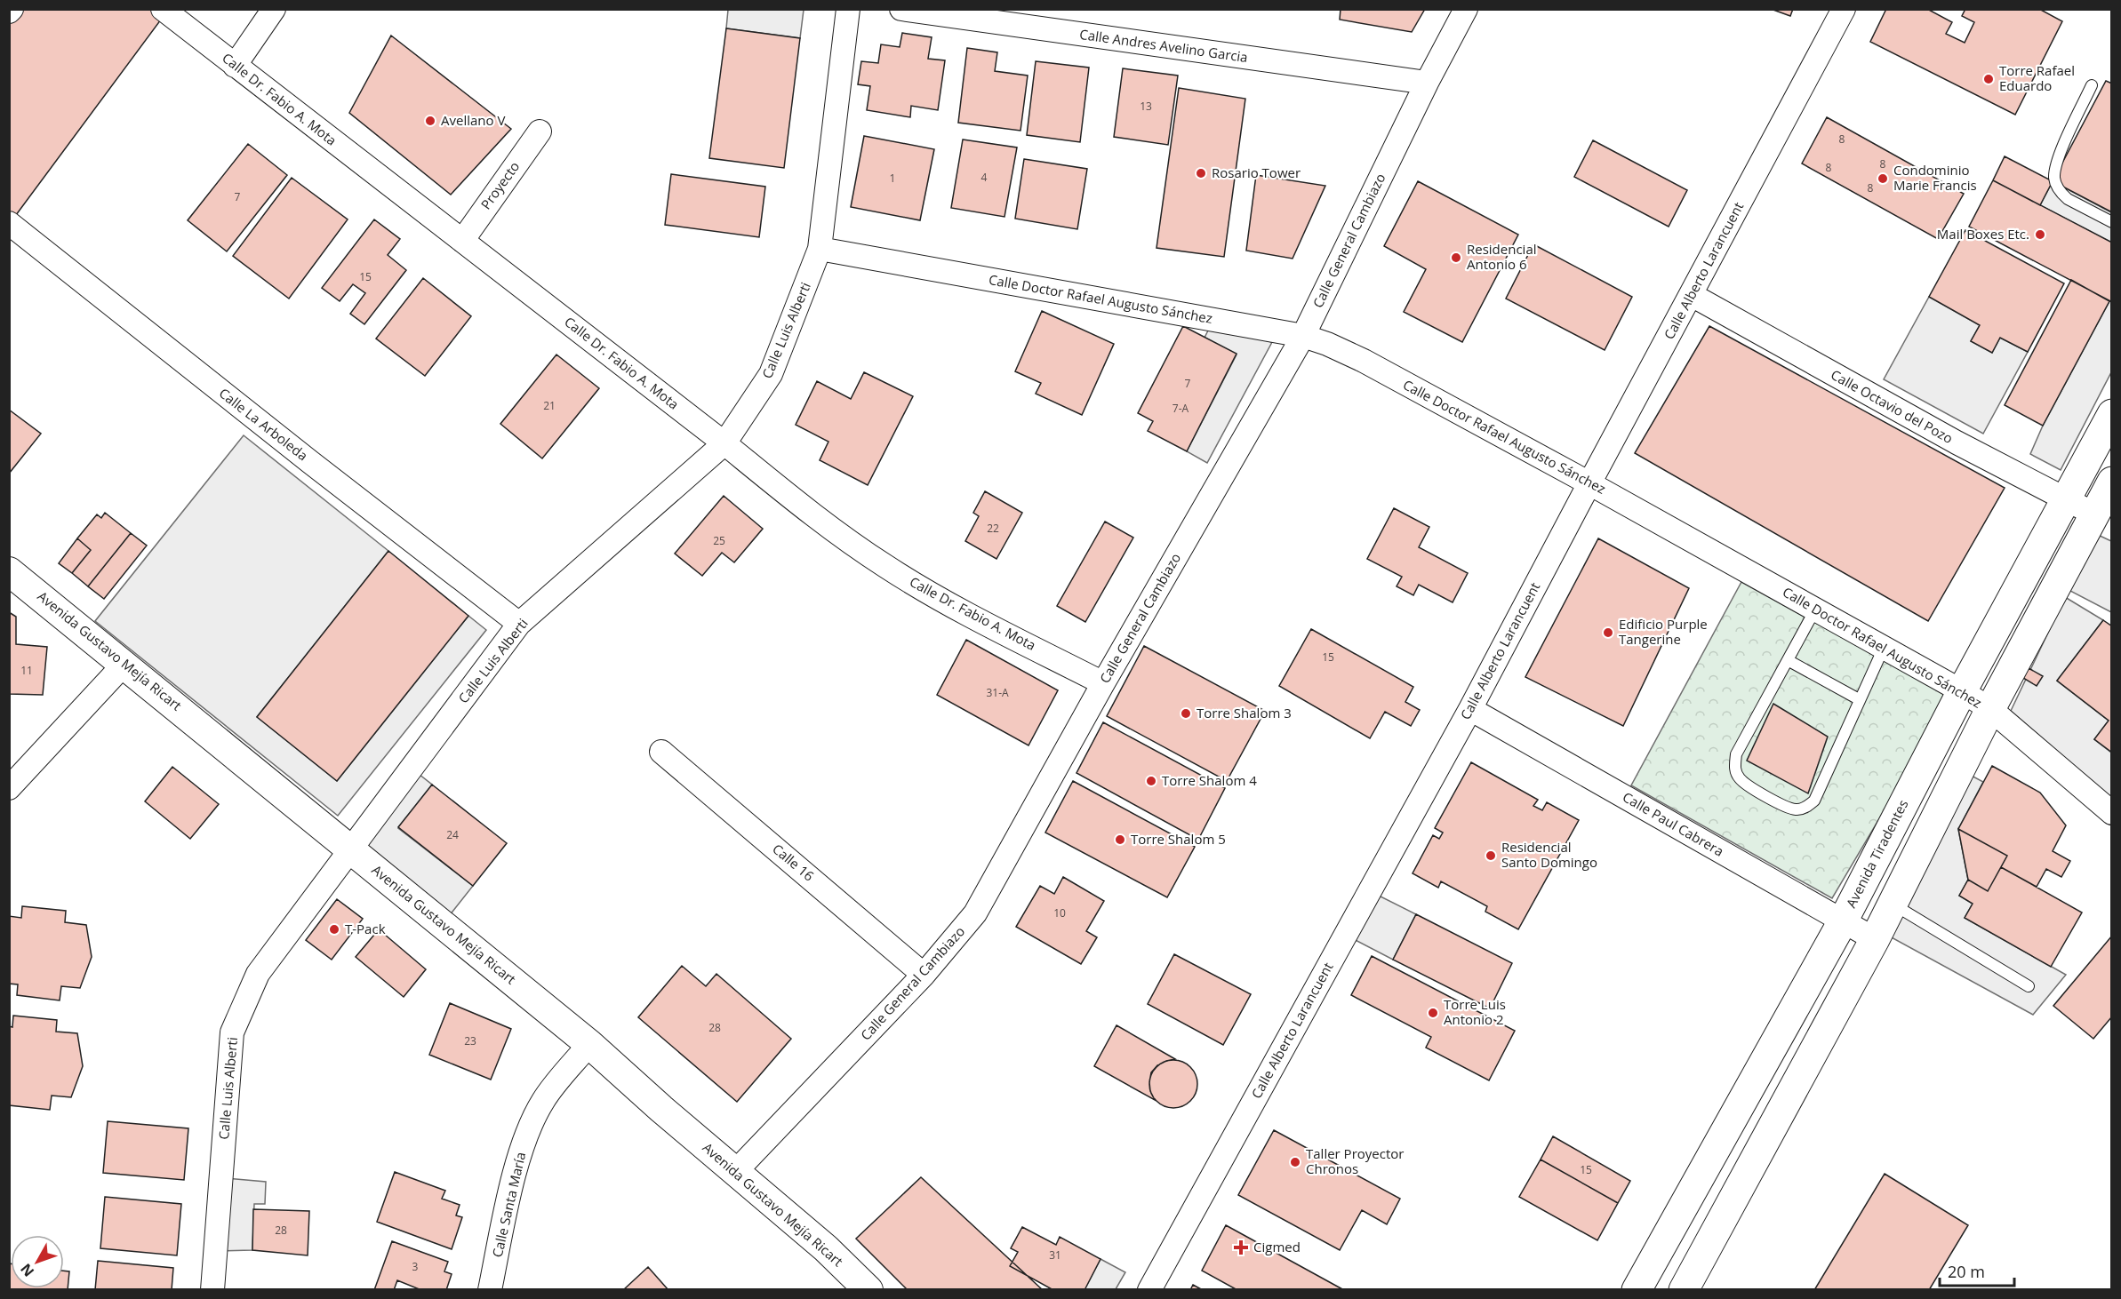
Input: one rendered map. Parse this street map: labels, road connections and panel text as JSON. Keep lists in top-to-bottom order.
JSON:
{
  "streets": {
    "main road": ["Avenida Tiradentes"],
    "street": [
      "Calle Andres Avelino Garcia",
      "Calle Dr. Fabio A. Mota",
      "Proyecto",
      "Calle General Cambiazo",
      "Calle Alberto Larancuent",
      "Calle Doctor Rafael Augusto Sánchez",
      "Calle Luis Alberti",
      "Calle Octavio del Pozo",
      "Calle La Arboleda",
      "Avenida Gustavo Mejía Ricart",
      "Calle Paul Cabrera",
      "Calle 16",
      "Calle Santa María"
    ]
  },
  "crossings": [
    ["Calle Andres Avelino Garcia", "Calle General Cambiazo"],
    ["Calle Dr. Fabio A. Mota", "Proyecto"],
    ["Calle Dr. Fabio A. Mota", "Calle General Cambiazo"],
    ["Calle Dr. Fabio A. Mota", "Calle Luis Alberti"],
    ["Calle General Cambiazo", "Calle Doctor Rafael Augusto Sánchez"],
    ["Calle General Cambiazo", "Avenida Gustavo Mejía Ricart"],
    ["Calle General Cambiazo", "Calle 16"],
    ["Calle Alberto Larancuent", "Calle Doctor Rafael Augusto Sánchez"],
    ["Calle Alberto Larancuent", "Calle Octavio del Pozo"],
    ["Calle Alberto Larancuent", "Calle Paul Cabrera"],
    ["Calle Doctor Rafael Augusto Sánchez", "Calle Luis Alberti"],
    ["Calle Doctor Rafael Augusto Sánchez", "Avenida Tiradentes"],
    ["Calle Luis Alberti", "Calle La Arboleda"],
    ["Calle Luis Alberti", "Avenida Gustavo Mejía Ricart"],
    ["Calle Octavio del Pozo", "Avenida Tiradentes"],
    ["Avenida Gustavo Mejía Ricart", "Calle Santa María"],
    ["Calle Paul Cabrera", "Avenida Tiradentes"]
  ],
  "places": {
    "other": [
      "Torre Rafael Eduardo",
      "Avellano V",
      "Rosario Tower",
      "Condominio Marie Francis",
      "Mail Boxes Etc.",
      "Residencial Antonio 6",
      "Edificio Purple Tangerine",
      "Torre Shalom 3",
      "Torre Shalom 4",
      "Torre Shalom 5",
      "Residencial Santo Domingo",
      "T-Pack",
      "Torre Luis Antonio 2",
      "Taller Proyector Chronos"
    ],
    "health": ["Cigmed"]
  },
  "house_numbers": [
    "13",
    "8",
    "8",
    "8",
    "4",
    "1",
    "8",
    "7",
    "15",
    "7",
    "21",
    "7-A",
    "22",
    "25",
    "15",
    "11",
    "31-A",
    "24",
    "10",
    "28",
    "23",
    "15",
    "28",
    "31",
    "3"
  ],
  "scale_bar": "20 m",
  "north": "bottom left"
}
